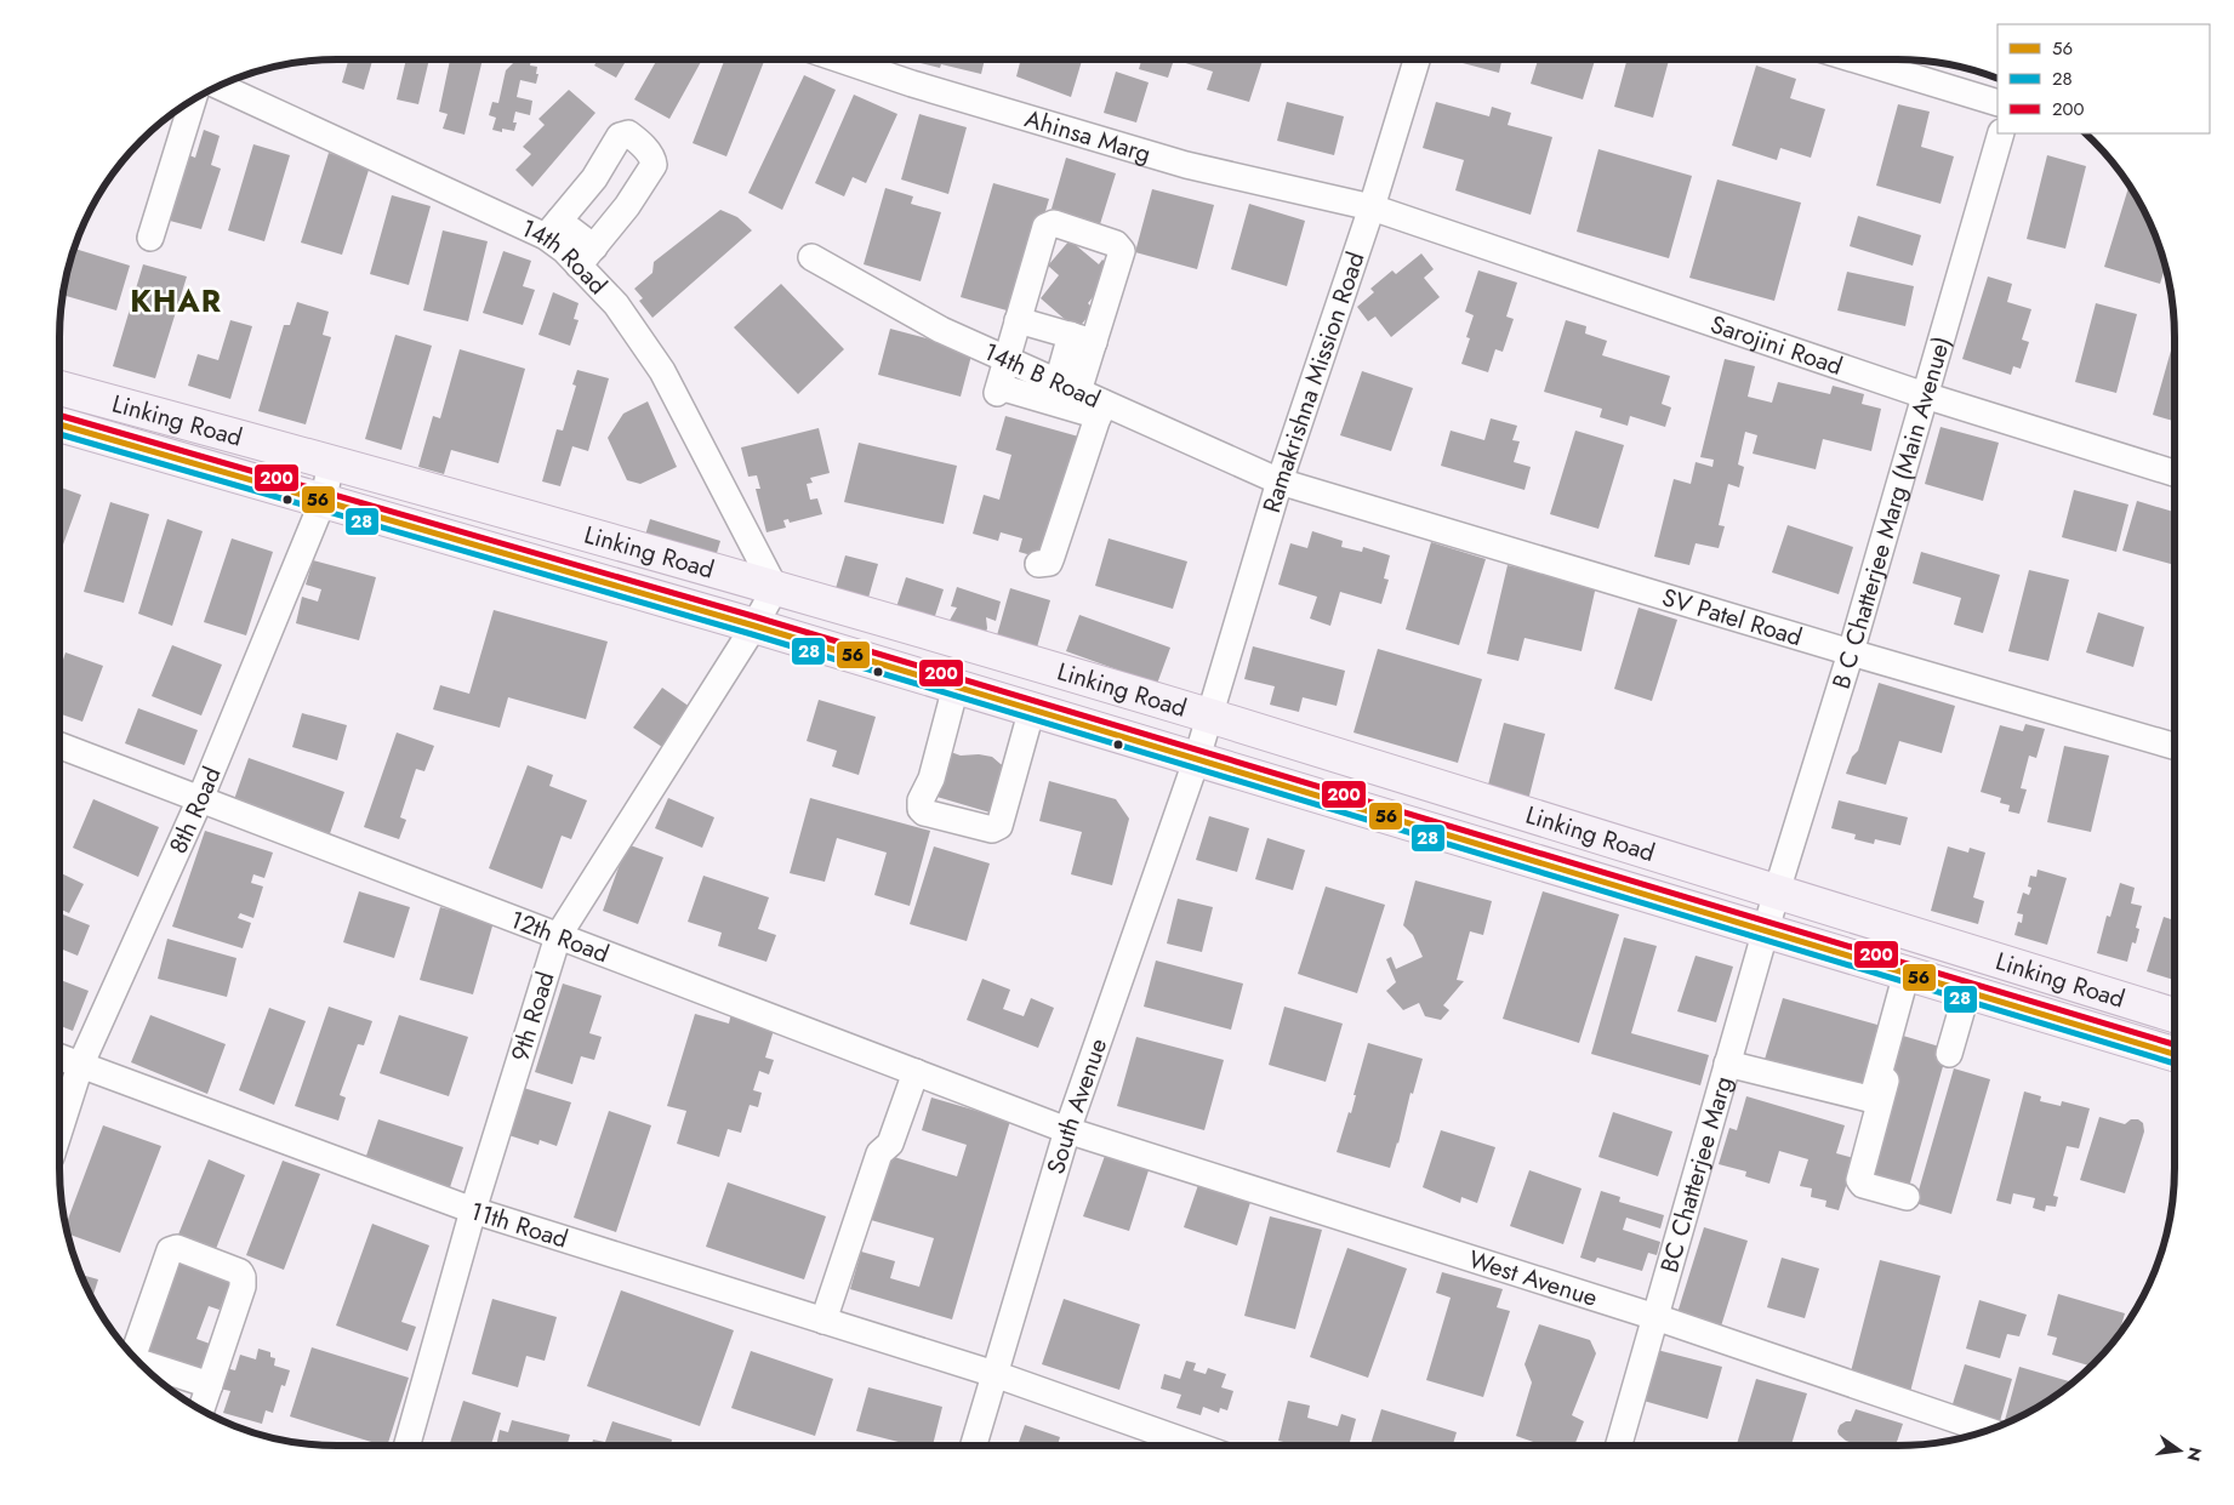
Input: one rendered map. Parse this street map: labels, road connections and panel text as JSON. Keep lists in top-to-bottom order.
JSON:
{
  "streets": {
    "main road": ["Linking Road"],
    "street": [
      "Ahinsa Marg",
      "14th Road",
      "Sarojini Road",
      "14th B Road",
      "Ramakrishna Mission Road",
      "B C Chatterjee Marg (Main Avenue)",
      "SV Patel Road",
      "8th Road",
      "12th Road",
      "9th Road",
      "South Avenue",
      "BC Chatterjee Marg",
      "11th Road",
      "West Avenue"
    ]
  },
  "crossings": [
    ["Ahinsa Marg", "Sarojini Road"],
    ["Ahinsa Marg", "Ramakrishna Mission Road"],
    ["14th Road", "Linking Road"],
    ["14th Road", "9th Road"],
    ["Sarojini Road", "Ramakrishna Mission Road"],
    ["Sarojini Road", "B C Chatterjee Marg (Main Avenue)"],
    ["14th B Road", "Ramakrishna Mission Road"],
    ["14th B Road", "SV Patel Road"],
    ["Ramakrishna Mission Road", "Linking Road"],
    ["Ramakrishna Mission Road", "SV Patel Road"],
    ["Ramakrishna Mission Road", "South Avenue"],
    ["Linking Road", "B C Chatterjee Marg (Main Avenue)"],
    ["Linking Road", "8th Road"],
    ["Linking Road", "9th Road"],
    ["Linking Road", "South Avenue"],
    ["Linking Road", "BC Chatterjee Marg"],
    ["B C Chatterjee Marg (Main Avenue)", "SV Patel Road"],
    ["B C Chatterjee Marg (Main Avenue)", "BC Chatterjee Marg"],
    ["8th Road", "12th Road"],
    ["8th Road", "11th Road"],
    ["12th Road", "9th Road"],
    ["12th Road", "South Avenue"],
    ["12th Road", "West Avenue"],
    ["9th Road", "11th Road"],
    ["South Avenue", "11th Road"],
    ["South Avenue", "West Avenue"],
    ["BC Chatterjee Marg", "West Avenue"]
  ],
  "districts": ["KHAR"],
  "lines": ["transit line 200", "transit line 56", "transit line 28"],
  "legend": ["56", "28", "200"],
  "north": "right"
}
